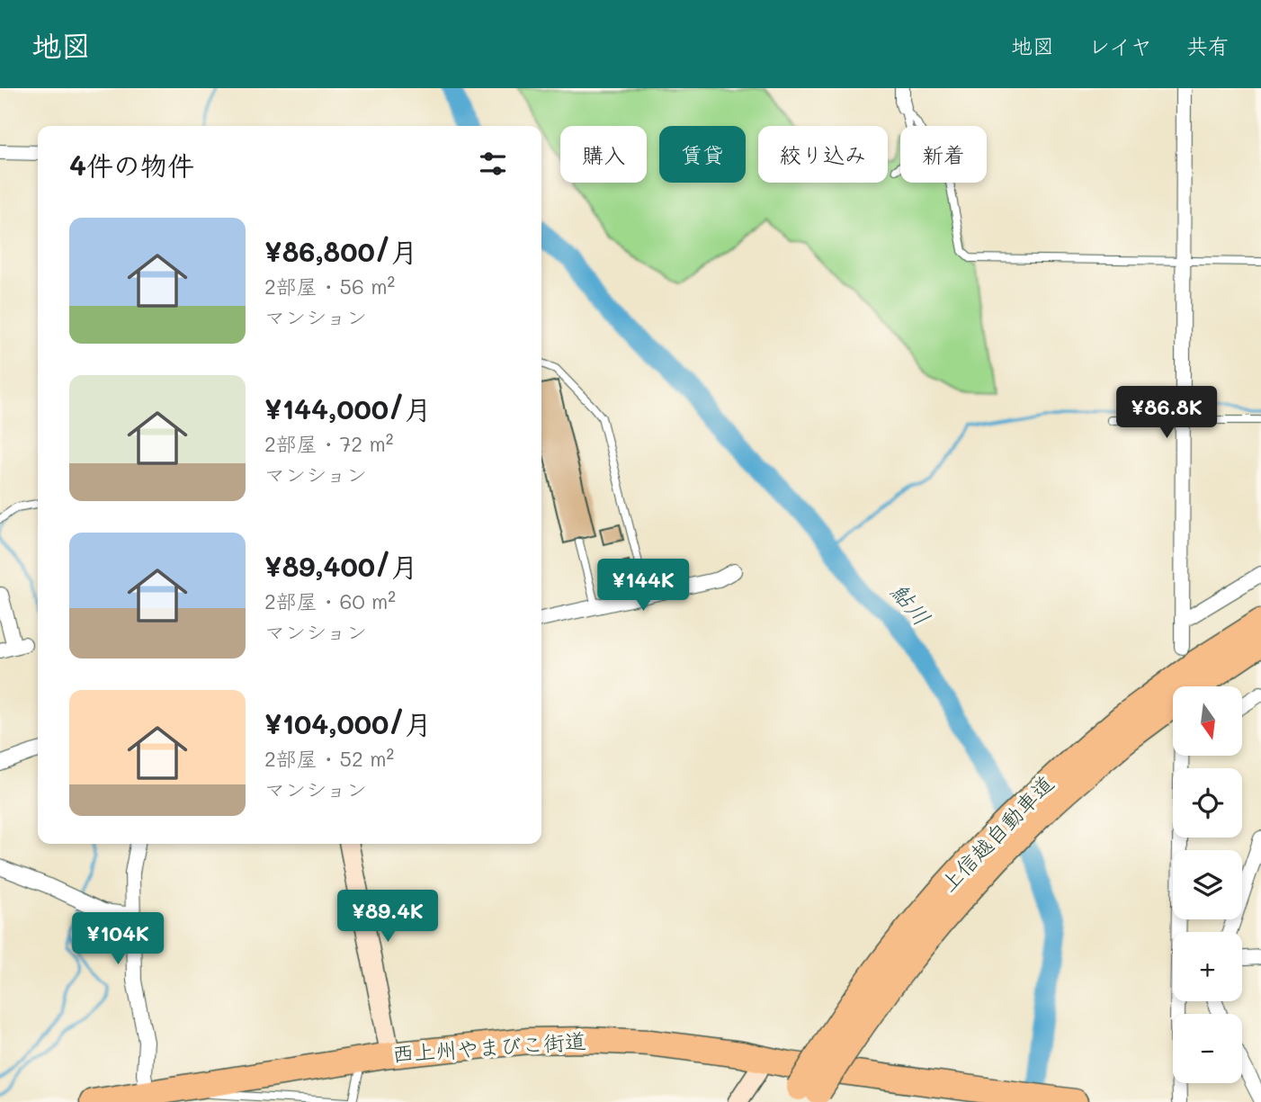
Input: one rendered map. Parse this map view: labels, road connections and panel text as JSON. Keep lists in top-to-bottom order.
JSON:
{
  "streets": {
    "highway": ["上信越自動車道", "西上州やまびこ街道"]
  },
  "water": ["鮎川"],
  "north": "bottom",
  "page": {
    "header": "地図",
    "nav": ["地図", "レイヤ", "共有"],
    "chip": [
      "購入",
      "賃貸",
      "絞り込み",
      "新着"
    ],
    "heading": "4件の物件",
    "list": [
      {
        "name": "¥86,800/月",
        "note": "2部屋 · 56 m² · マンション"
      },
      {
        "name": "¥144,000/月",
        "note": "2部屋 · 72 m² · マンション"
      },
      {
        "name": "¥89,400/月",
        "note": "2部屋 · 60 m² · マンション"
      },
      {
        "name": "¥104,000/月",
        "note": "2部屋 · 52 m² · マンション"
      }
    ],
    "price": [
      "¥86.8K",
      "¥144K",
      "¥89.4K",
      "¥104K"
    ],
    "map_buttons": ["+", "−"]
  }
}
